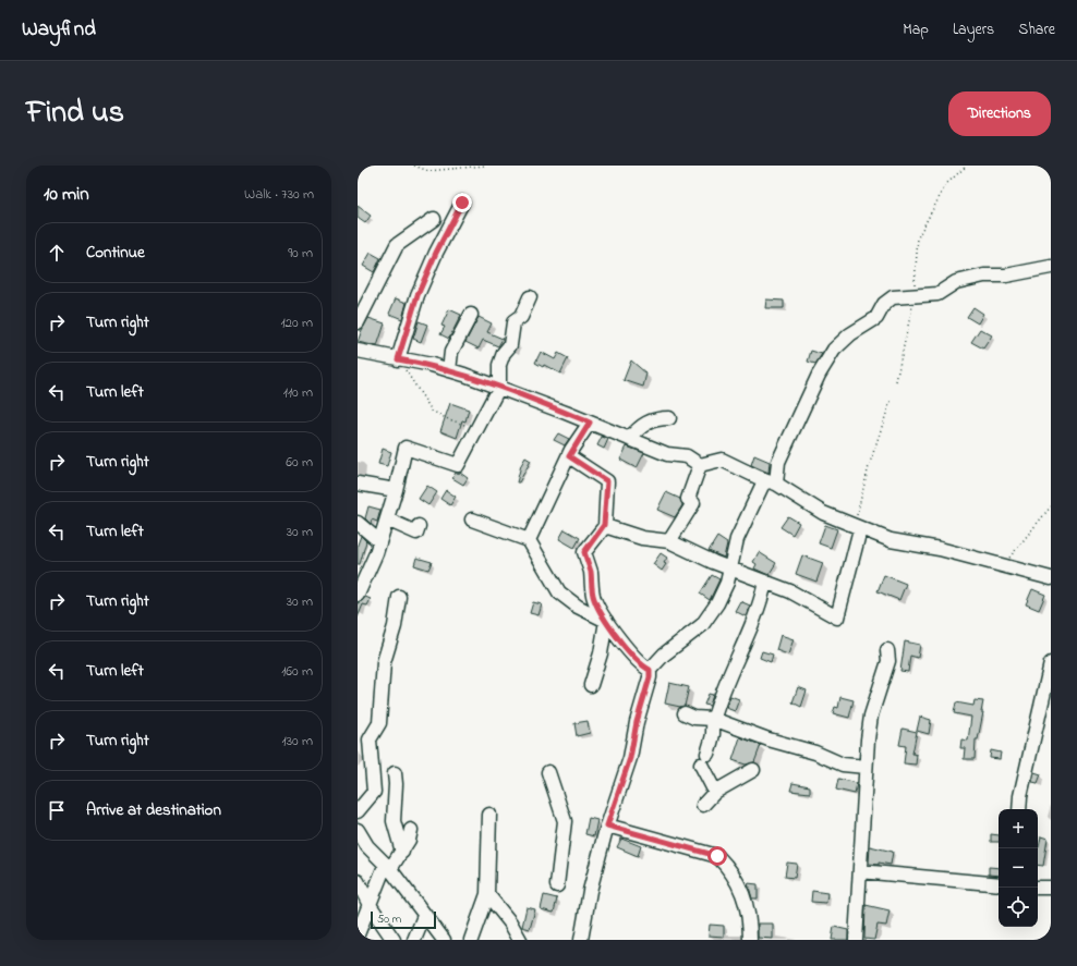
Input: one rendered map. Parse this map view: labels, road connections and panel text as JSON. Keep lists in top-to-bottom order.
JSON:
{
  "scale_bar": "50 m",
  "page": {
    "header": "Wayfind",
    "nav": ["Map", "Layers", "Share"],
    "title": "Find us",
    "buttons": "Directions",
    "heading": ["10 min", "Walk · 730 m"],
    "list": [
      ["Continue", "90 m"],
      ["Turn right", "120 m"],
      ["Turn left", "110 m"],
      ["Turn right", "60 m"],
      ["Turn left", "30 m"],
      ["Turn right", "30 m"],
      ["Turn left", "160 m"],
      ["Turn right", "130 m"],
      "Arrive at destination"
    ],
    "map_buttons": ["+", "−"],
    "scale": "50 m"
  }
}
